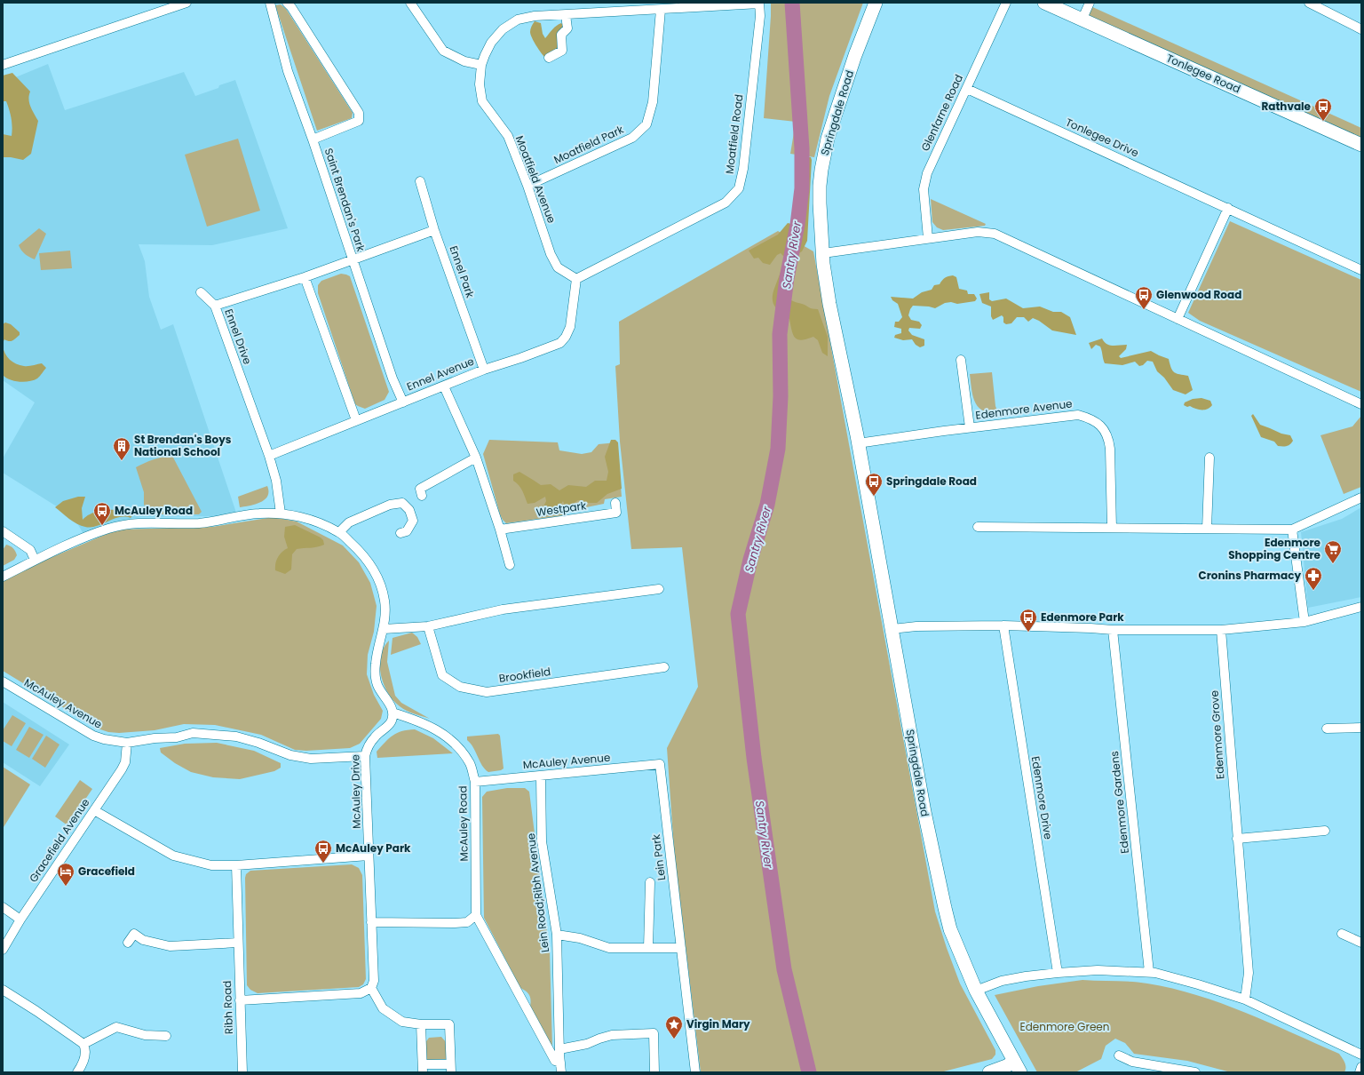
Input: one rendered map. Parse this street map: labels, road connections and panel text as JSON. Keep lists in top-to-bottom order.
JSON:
{
  "streets": {
    "street": [
      "Tonlegee Road",
      "Springdale Road",
      "Glenfarne Road",
      "Moatfield Road",
      "Tonlegee Drive",
      "Moatfield Park",
      "Moatfield Avenue",
      "Saint Brendan's Park",
      "Ennel Park",
      "Ennel Drive",
      "Ennel Avenue",
      "Edenmore Avenue",
      "Westpark",
      "Brookfield",
      "McAuley Avenue",
      "Edenmore Grove",
      "McAuley Drive",
      "Edenmore Drive",
      "Edenmore Gardens",
      "McAuley Road",
      "Gracefield Avenue",
      "Lein Park",
      "Lein Road;Ribh Avenue",
      "Ribh Road"
    ]
  },
  "crossings": [
    ["Springdale Road", "Edenmore Avenue"],
    ["Glenfarne Road", "Tonlegee Drive"],
    ["Moatfield Road", "Moatfield Avenue"],
    ["Moatfield Road", "Ennel Avenue"],
    ["Moatfield Park", "Moatfield Avenue"],
    ["Moatfield Avenue", "Ennel Avenue"],
    ["Saint Brendan's Park", "Ennel Drive"],
    ["Saint Brendan's Park", "Ennel Avenue"],
    ["Ennel Park", "Ennel Drive"],
    ["Ennel Park", "Ennel Avenue"],
    ["Ennel Drive", "Ennel Avenue"],
    ["McAuley Avenue", "McAuley Drive"],
    ["McAuley Avenue", "McAuley Road"],
    ["McAuley Avenue", "Gracefield Avenue"],
    ["McAuley Avenue", "Lein Park"],
    ["McAuley Avenue", "Lein Road;Ribh Avenue"],
    ["McAuley Drive", "McAuley Road"],
    ["McAuley Road", "Lein Road;Ribh Avenue"]
  ],
  "water": ["Santry River"],
  "parks": ["Edenmore Green"],
  "places": {
    "bus stop": [
      "Rathvale",
      "Glenwood Road",
      "Springdale Road",
      "McAuley Road",
      "Edenmore Park",
      "McAuley Park"
    ],
    "building": ["St Brendan's Boys National School"],
    "supermarket": ["Edenmore Shopping Centre"],
    "pharmacy": ["Cronins Pharmacy"],
    "hotel": ["Gracefield"],
    "place": ["Virgin Mary"]
  }
}
